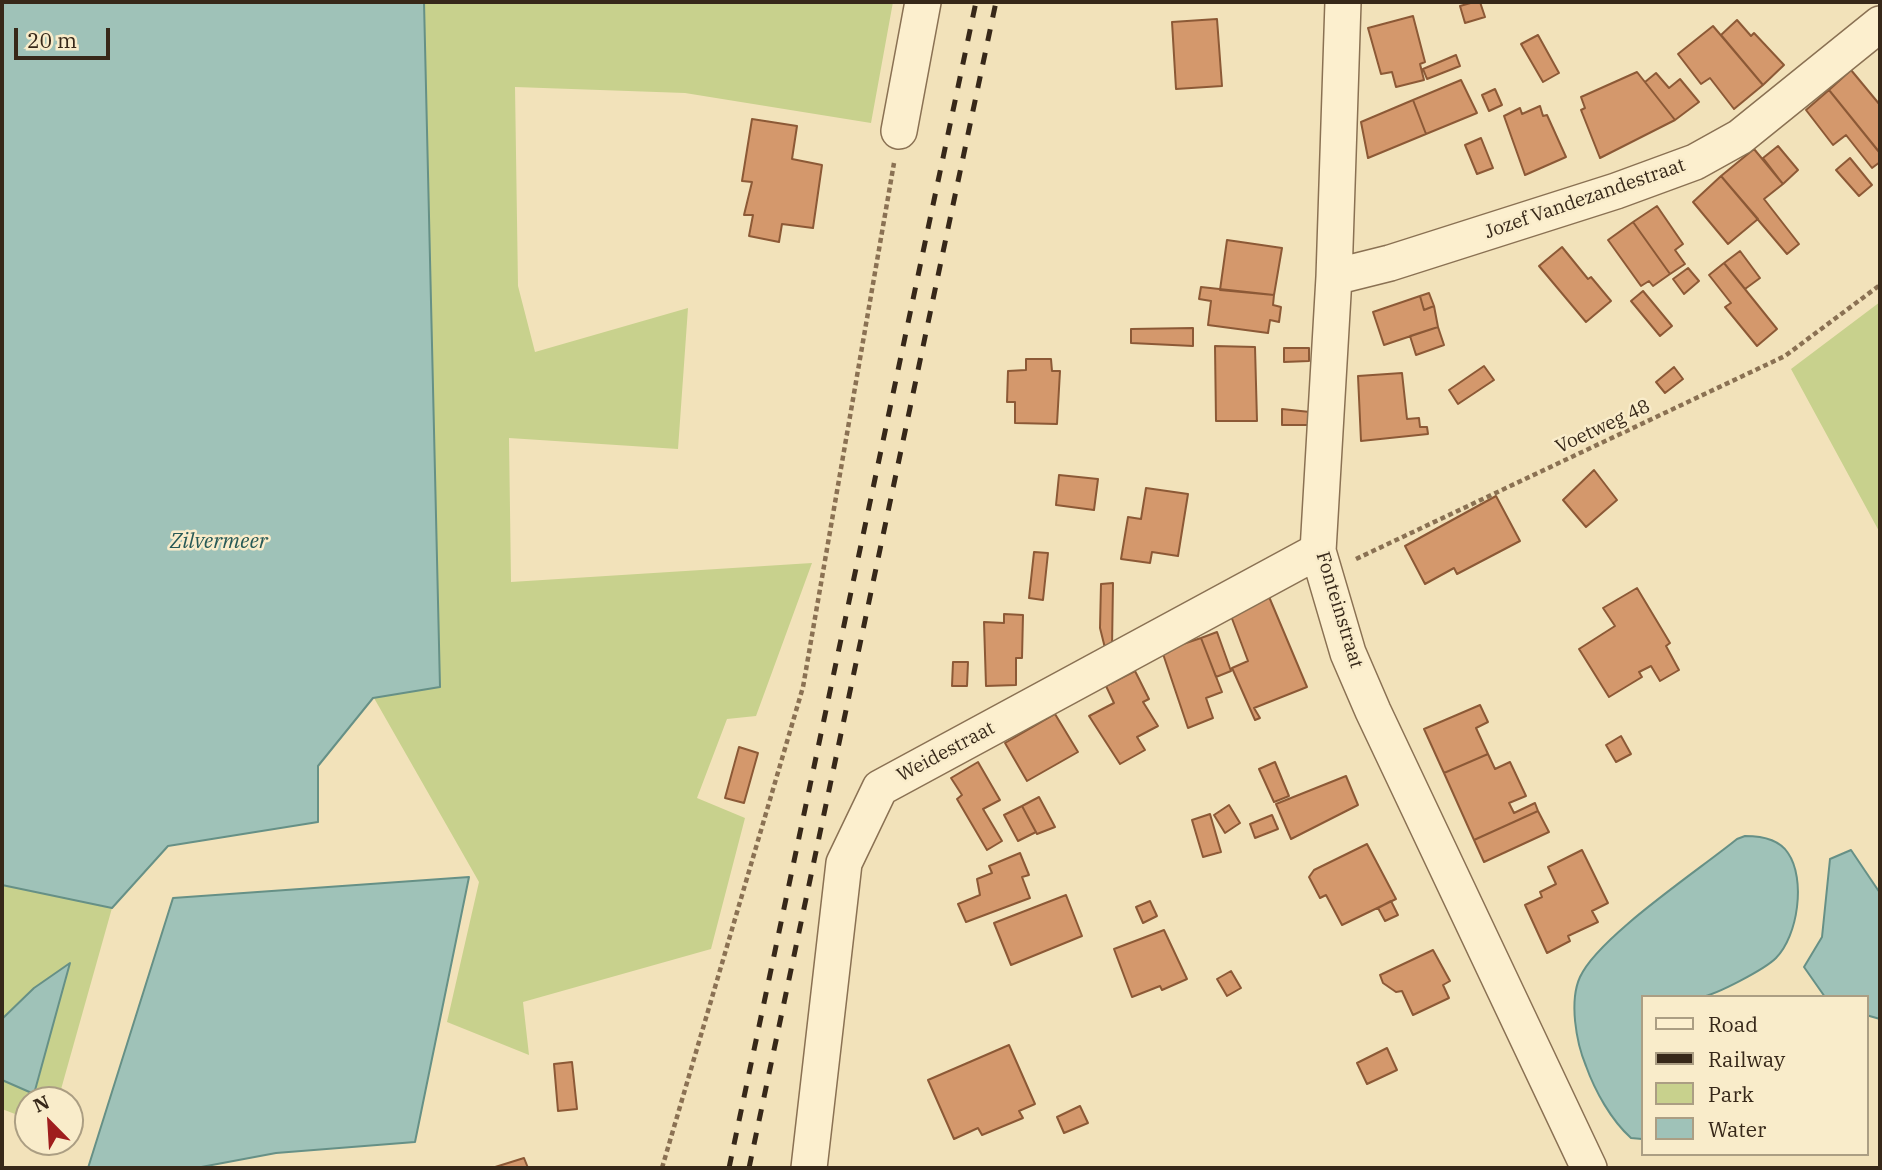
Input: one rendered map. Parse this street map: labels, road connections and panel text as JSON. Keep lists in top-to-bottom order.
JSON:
{
  "streets": {
    "street": ["Jozef Vandezandestraat", "Fonteinstraat", "Weidestraat"],
    "path": ["Voetweg 48"]
  },
  "crossings": [
    ["Jozef Vandezandestraat", "Fonteinstraat"],
    ["Voetweg 48", "Fonteinstraat"],
    ["Voetweg 48", "Weidestraat"],
    ["Fonteinstraat", "Weidestraat"]
  ],
  "water": ["Zilvermeer"],
  "legend": [
    "Road",
    "Railway",
    "Park",
    "Water"
  ],
  "scale_bar": "20 m",
  "north": "top left"
}
